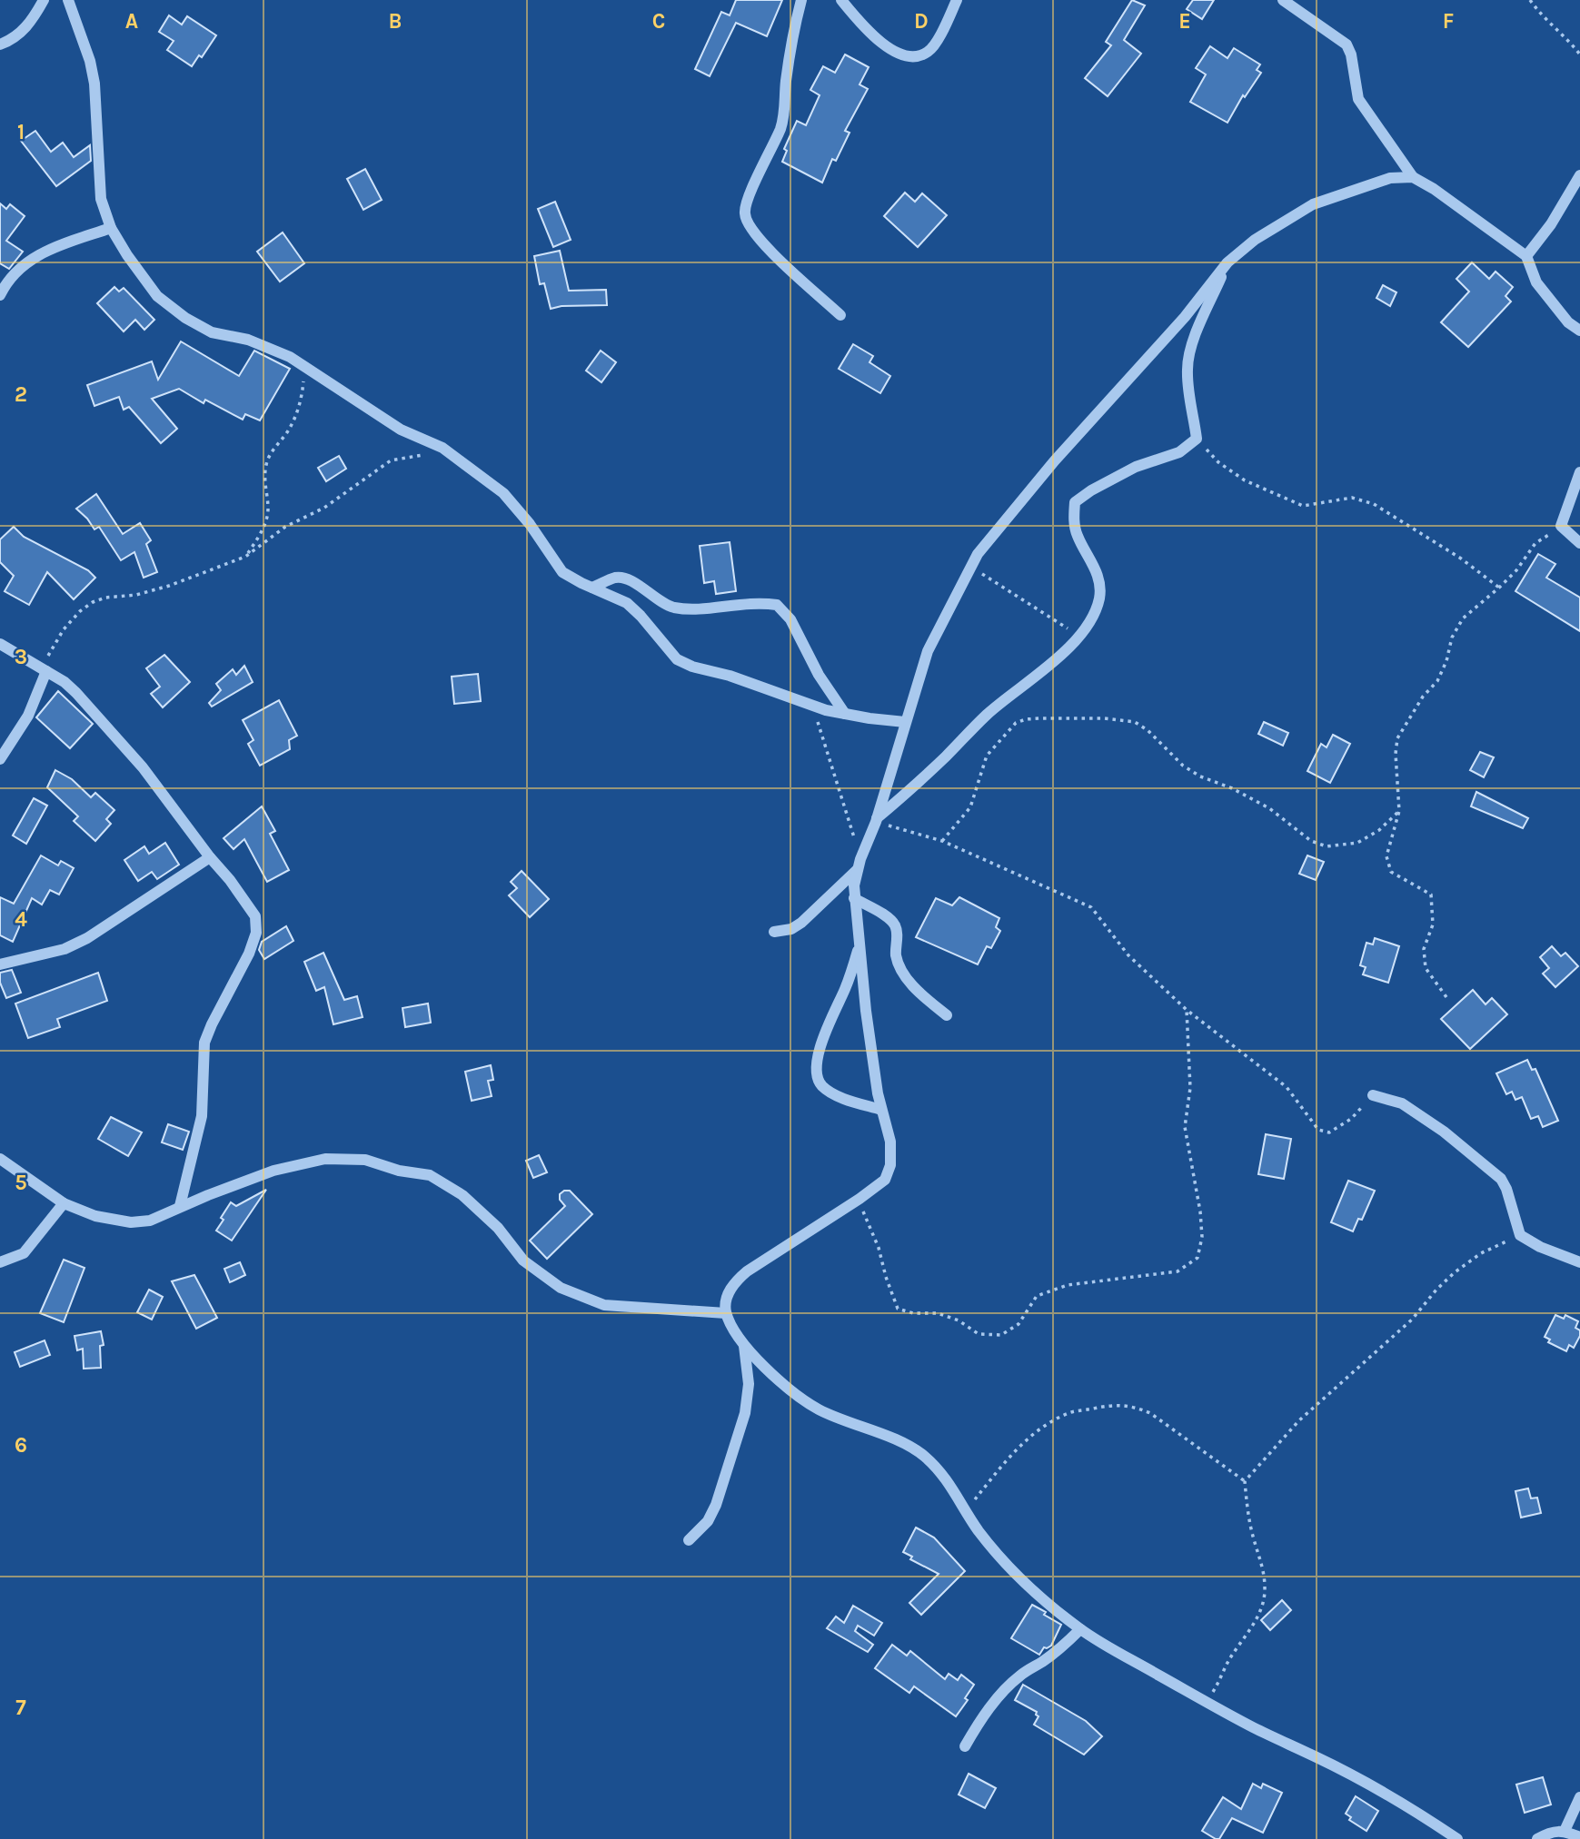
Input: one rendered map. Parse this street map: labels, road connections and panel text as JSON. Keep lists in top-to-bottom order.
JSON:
{
  "grid": {
    "columns": [
      "A",
      "B",
      "C",
      "D",
      "E",
      "F"
    ],
    "rows": [
      "1",
      "2",
      "3",
      "4",
      "5",
      "6",
      "7"
    ]
  }
}
